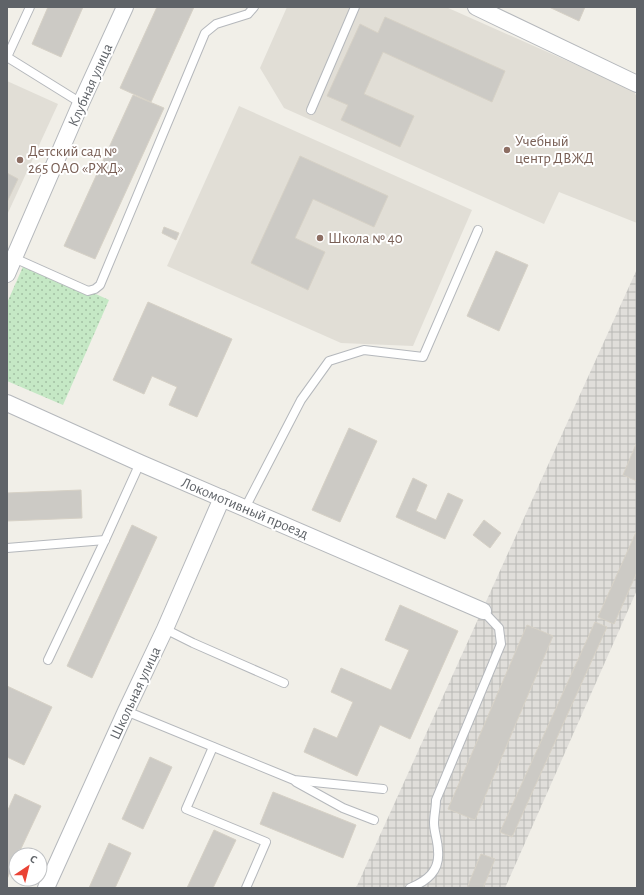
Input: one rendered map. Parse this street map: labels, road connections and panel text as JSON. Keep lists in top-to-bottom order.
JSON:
{
  "streets": {
    "street": ["Клубная улица", "Локомотивный проезд", "Школьная улица"]
  },
  "crossings": [
    ["Локомотивный проезд", "Школьная улица"]
  ],
  "places": ["Учебный центр ДВЖД", "Детский сад № 265 ОАО «РЖД»", "Школа № 40"],
  "north": "top right"
}
